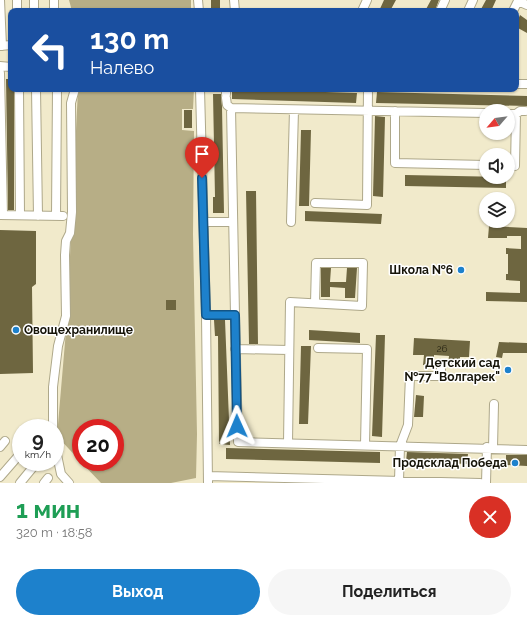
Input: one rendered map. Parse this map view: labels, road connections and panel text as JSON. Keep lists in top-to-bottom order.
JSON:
{
  "places": [
    "Школа №6",
    "Овощехранилище",
    "Детский сад №77 \"Волгарек\"",
    "Продсклад Победа"
  ],
  "house_numbers": ["26"],
  "north": "bottom left",
  "page": {
    "turn": ["130 m", "Налево"],
    "speed": "9 km/h",
    "limit": "20",
    "heading": ["1 мин", "320 m · 18:58"],
    "buttons": ["Выход", "Поделиться"]
  }
}
